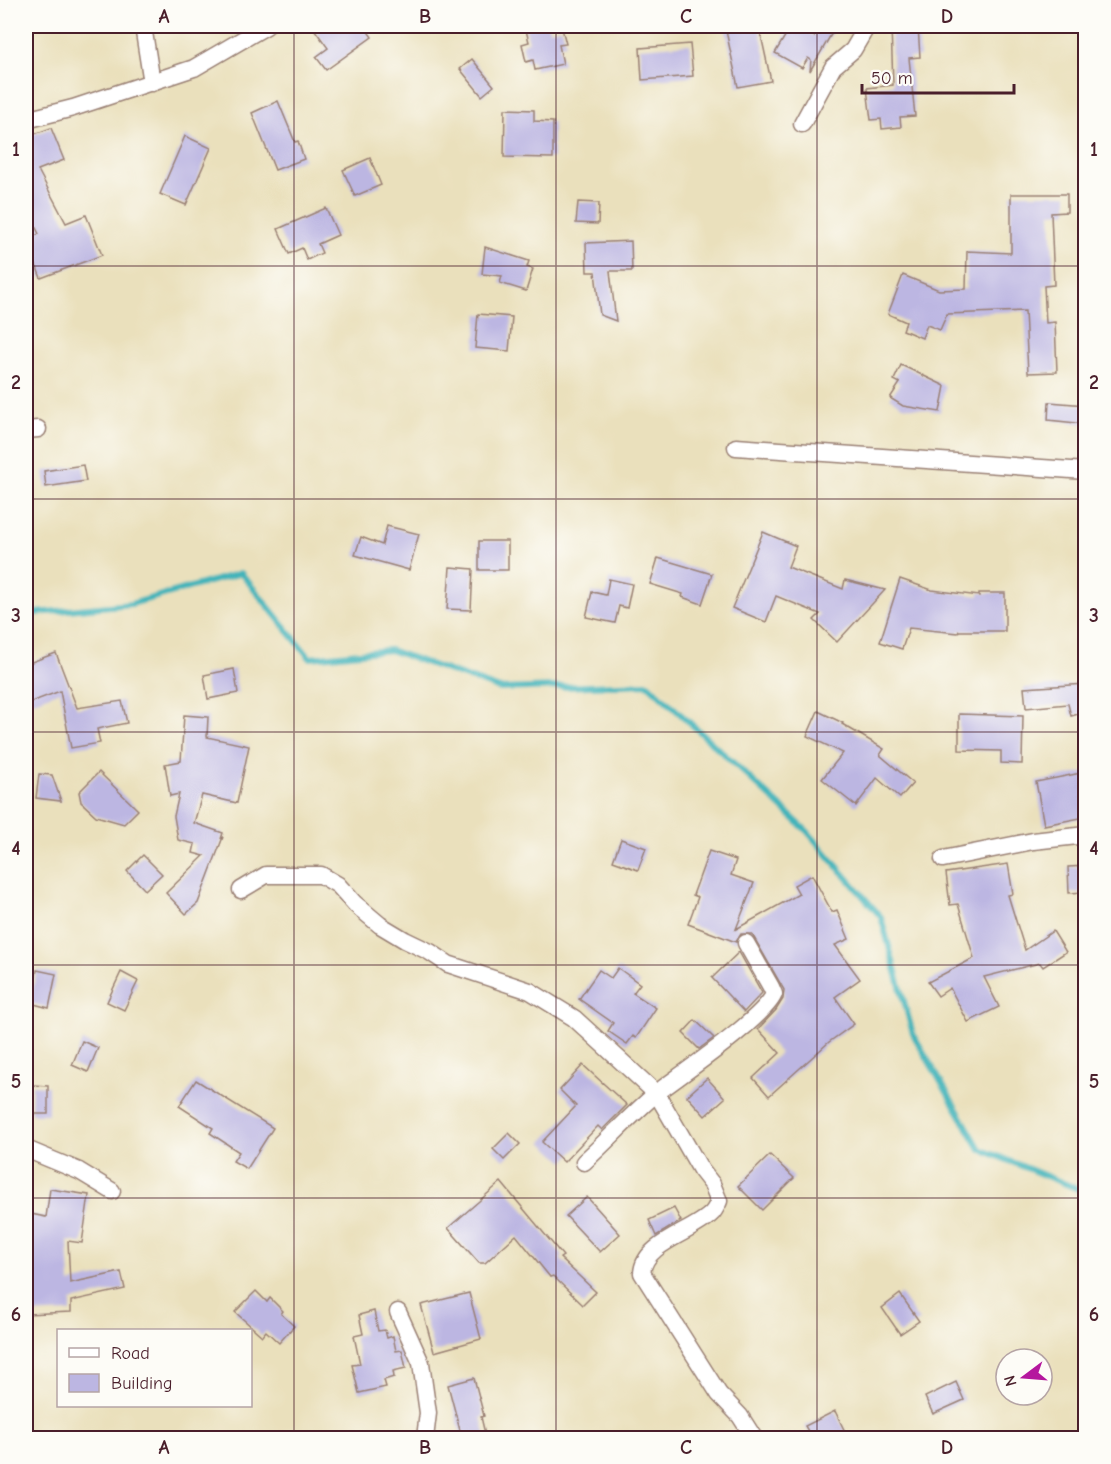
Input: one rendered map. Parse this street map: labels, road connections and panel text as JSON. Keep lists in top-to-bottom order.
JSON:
{
  "legend": ["Road", "Building"],
  "scale_bar": "50 m",
  "north": "left",
  "grid": {
    "columns": [
      "A",
      "B",
      "C",
      "D"
    ],
    "rows": [
      "1",
      "2",
      "3",
      "4",
      "5",
      "6"
    ]
  }
}
